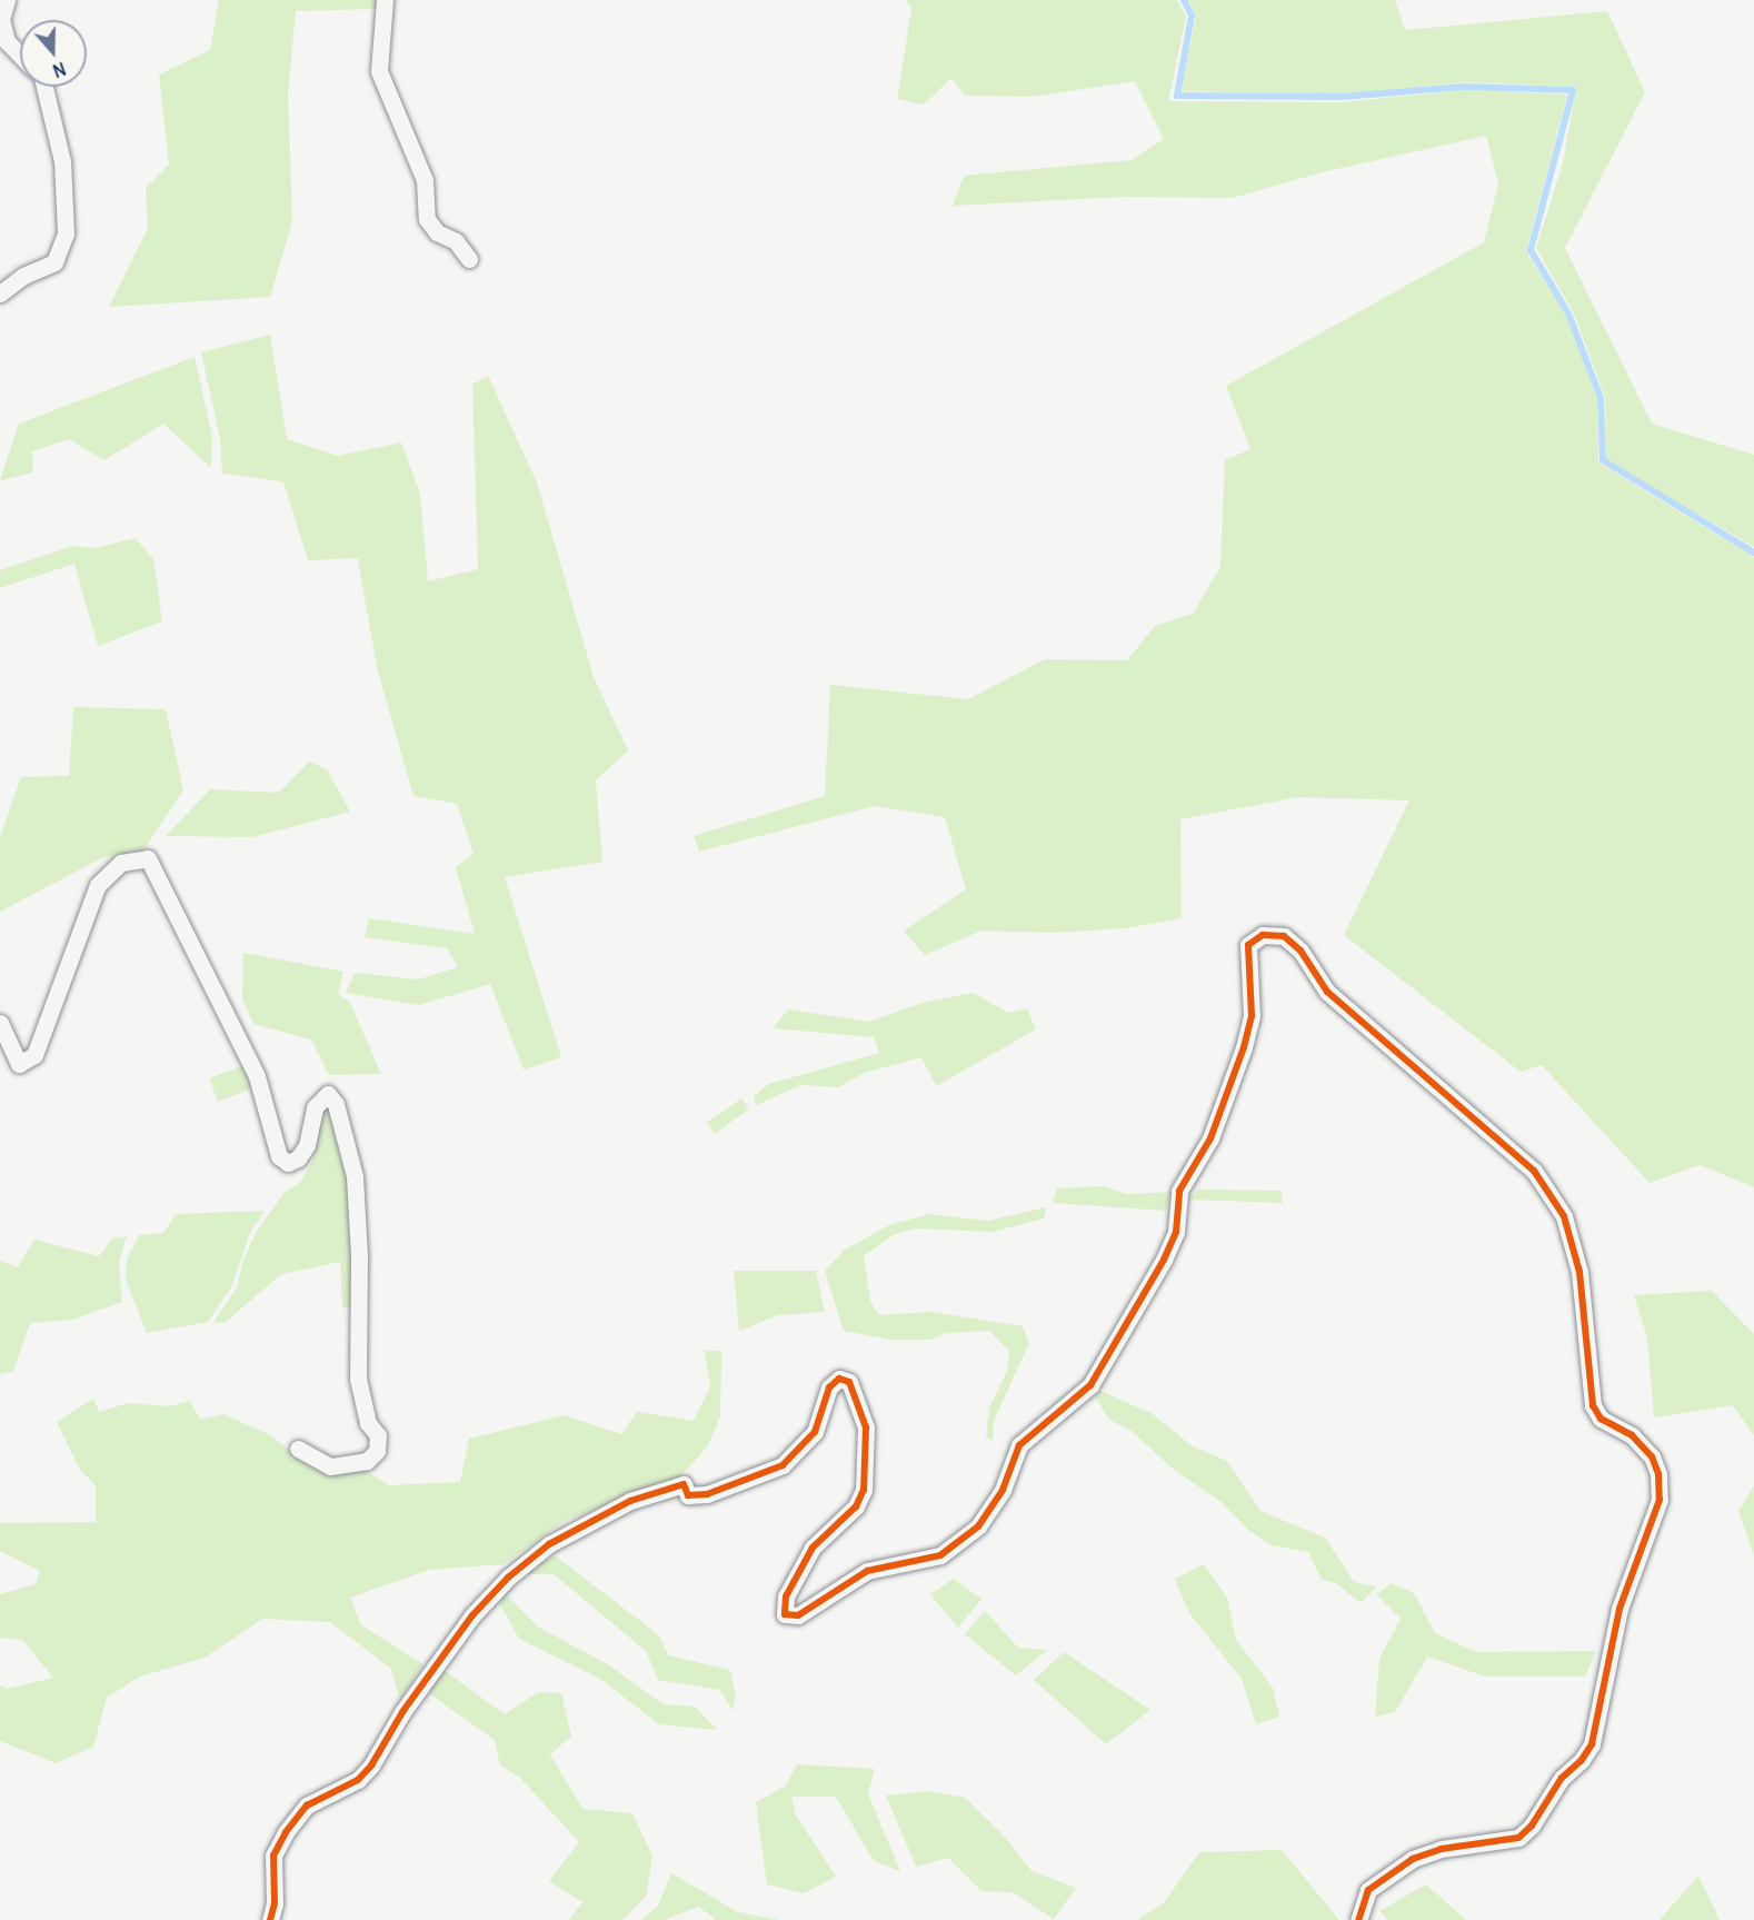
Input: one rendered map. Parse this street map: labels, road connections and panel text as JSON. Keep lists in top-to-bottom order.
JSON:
{
  "north": "bottom"
}
